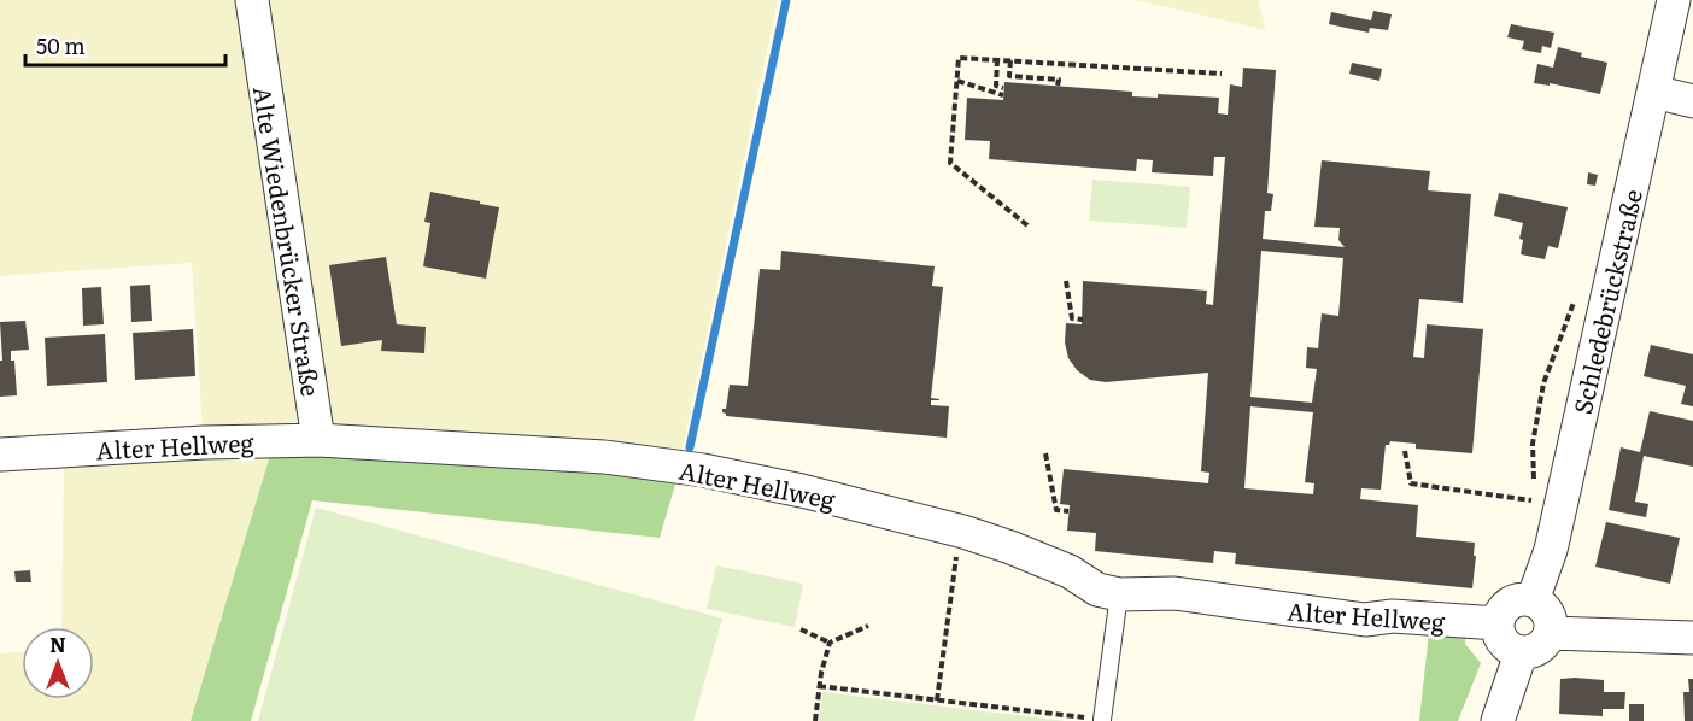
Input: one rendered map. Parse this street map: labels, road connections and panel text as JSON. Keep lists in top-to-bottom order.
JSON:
{
  "streets": {
    "street": ["Alte Wiedenbrücker Straße", "Schledebrückstraße", "Alter Hellweg"]
  },
  "crossings": [
    ["Alte Wiedenbrücker Straße", "Alter Hellweg"],
    ["Schledebrückstraße", "Alter Hellweg"]
  ],
  "scale_bar": "50 m",
  "north": "top"
}
